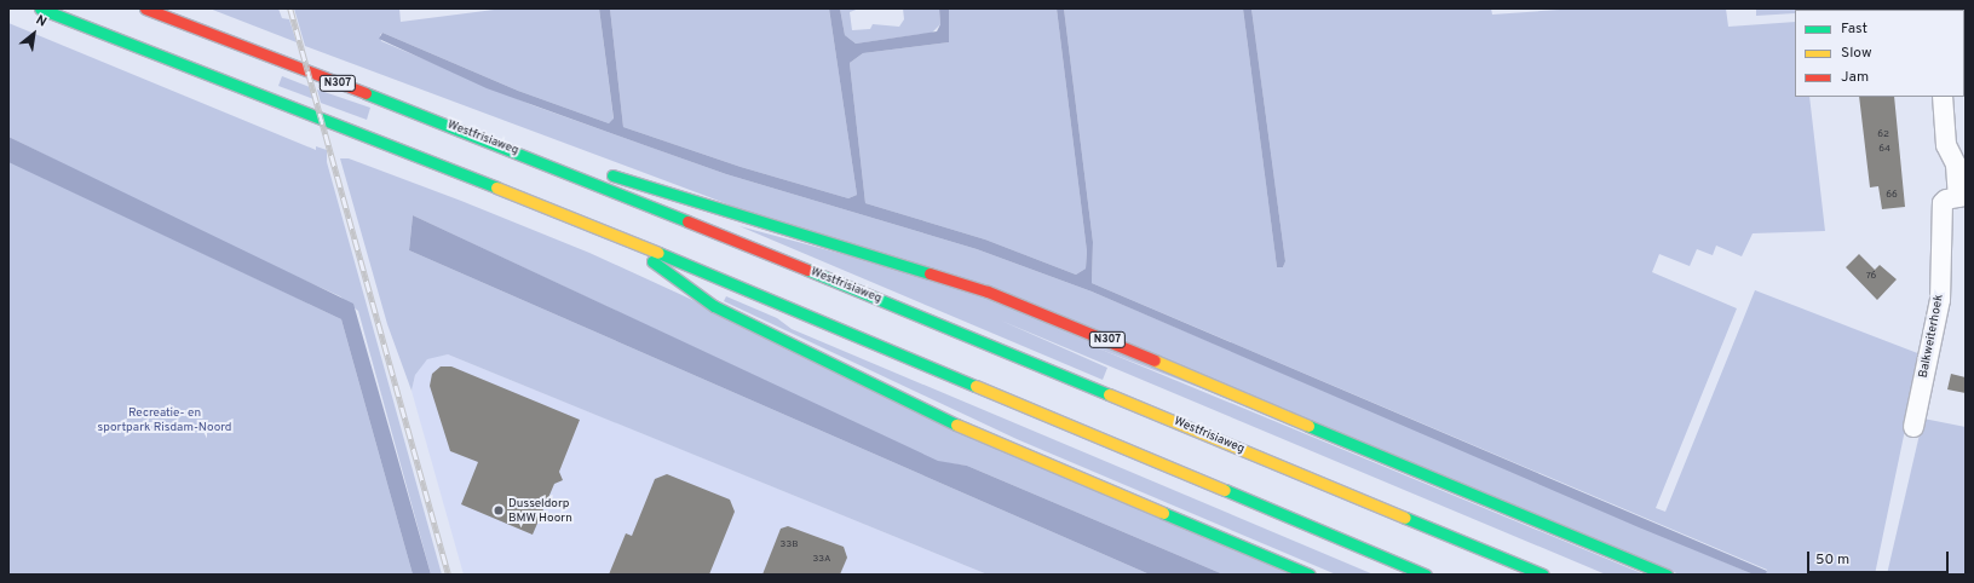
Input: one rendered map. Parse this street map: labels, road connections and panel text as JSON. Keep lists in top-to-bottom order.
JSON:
{
  "streets": {
    "highway": ["N307", "Westfrisiaweg"],
    "street": ["Balkweiterhoek"]
  },
  "crossings": [
    ["N307", "Westfrisiaweg"]
  ],
  "parks": ["Recreatie- en sportpark Risdam-Noord"],
  "places": ["Dusseldorp BMW Hoorn"],
  "house_numbers": [
    "62",
    "64",
    "66",
    "76",
    "33B",
    "33A"
  ],
  "legend": ["Fast", "Slow", "Jam"],
  "scale_bar": "50 m",
  "north": "top right"
}
